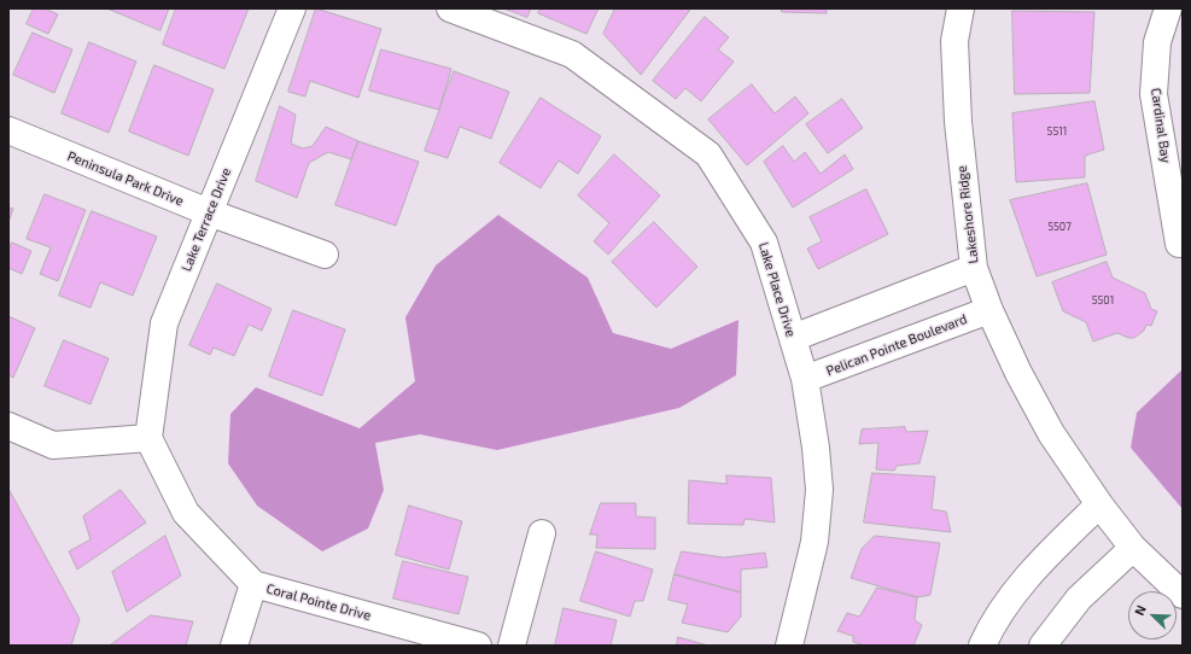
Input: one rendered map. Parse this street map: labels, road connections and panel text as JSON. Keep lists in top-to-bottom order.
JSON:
{
  "streets": {
    "street": [
      "Cardinal Bay",
      "Peninsula Park Drive",
      "Lakeshore Ridge",
      "Lake Terrace Drive",
      "Lake Place Drive",
      "Pelican Pointe Boulevard",
      "Coral Pointe Drive"
    ]
  },
  "crossings": [
    ["Peninsula Park Drive", "Lake Terrace Drive"],
    ["Lakeshore Ridge", "Pelican Pointe Boulevard"],
    ["Lake Terrace Drive", "Coral Pointe Drive"],
    ["Lake Place Drive", "Pelican Pointe Boulevard"]
  ],
  "house_numbers": ["5511", "5507", "5501"],
  "north": "top left"
}
